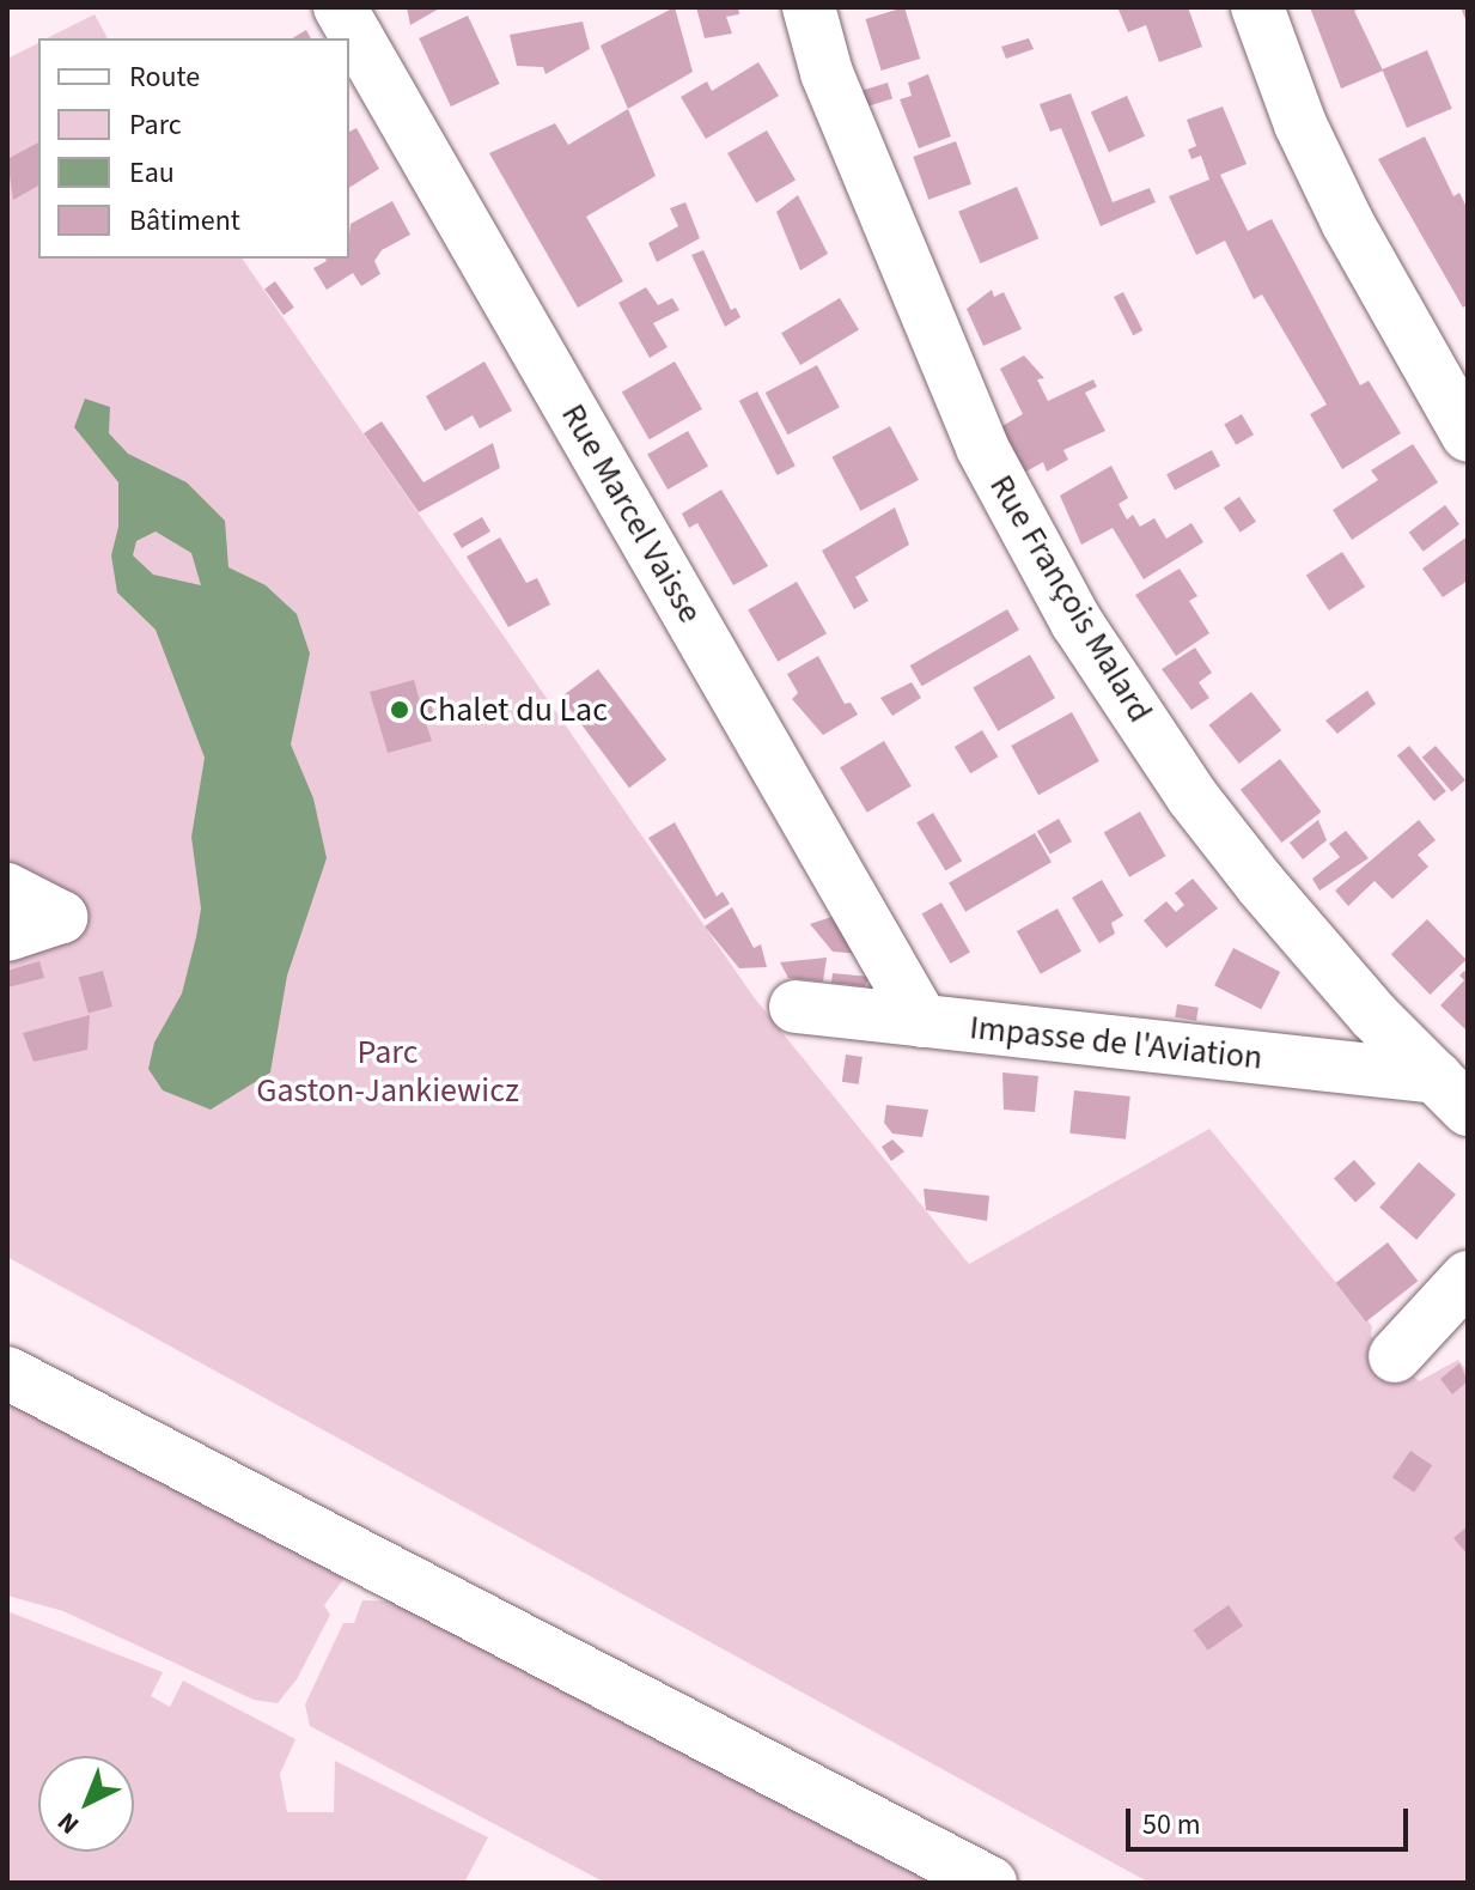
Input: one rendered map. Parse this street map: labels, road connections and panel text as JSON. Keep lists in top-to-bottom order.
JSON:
{
  "streets": {
    "street": ["Rue Marcel Vaisse", "Rue François Malard", "Impasse de l'Aviation"]
  },
  "crossings": [
    ["Rue Marcel Vaisse", "Impasse de l'Aviation"],
    ["Rue François Malard", "Impasse de l'Aviation"]
  ],
  "parks": ["Parc Gaston-Jankiewicz"],
  "places": ["Chalet du Lac"],
  "legend": [
    "Route",
    "Parc",
    "Eau",
    "Bâtiment"
  ],
  "scale_bar": "50 m",
  "north": "bottom left"
}
